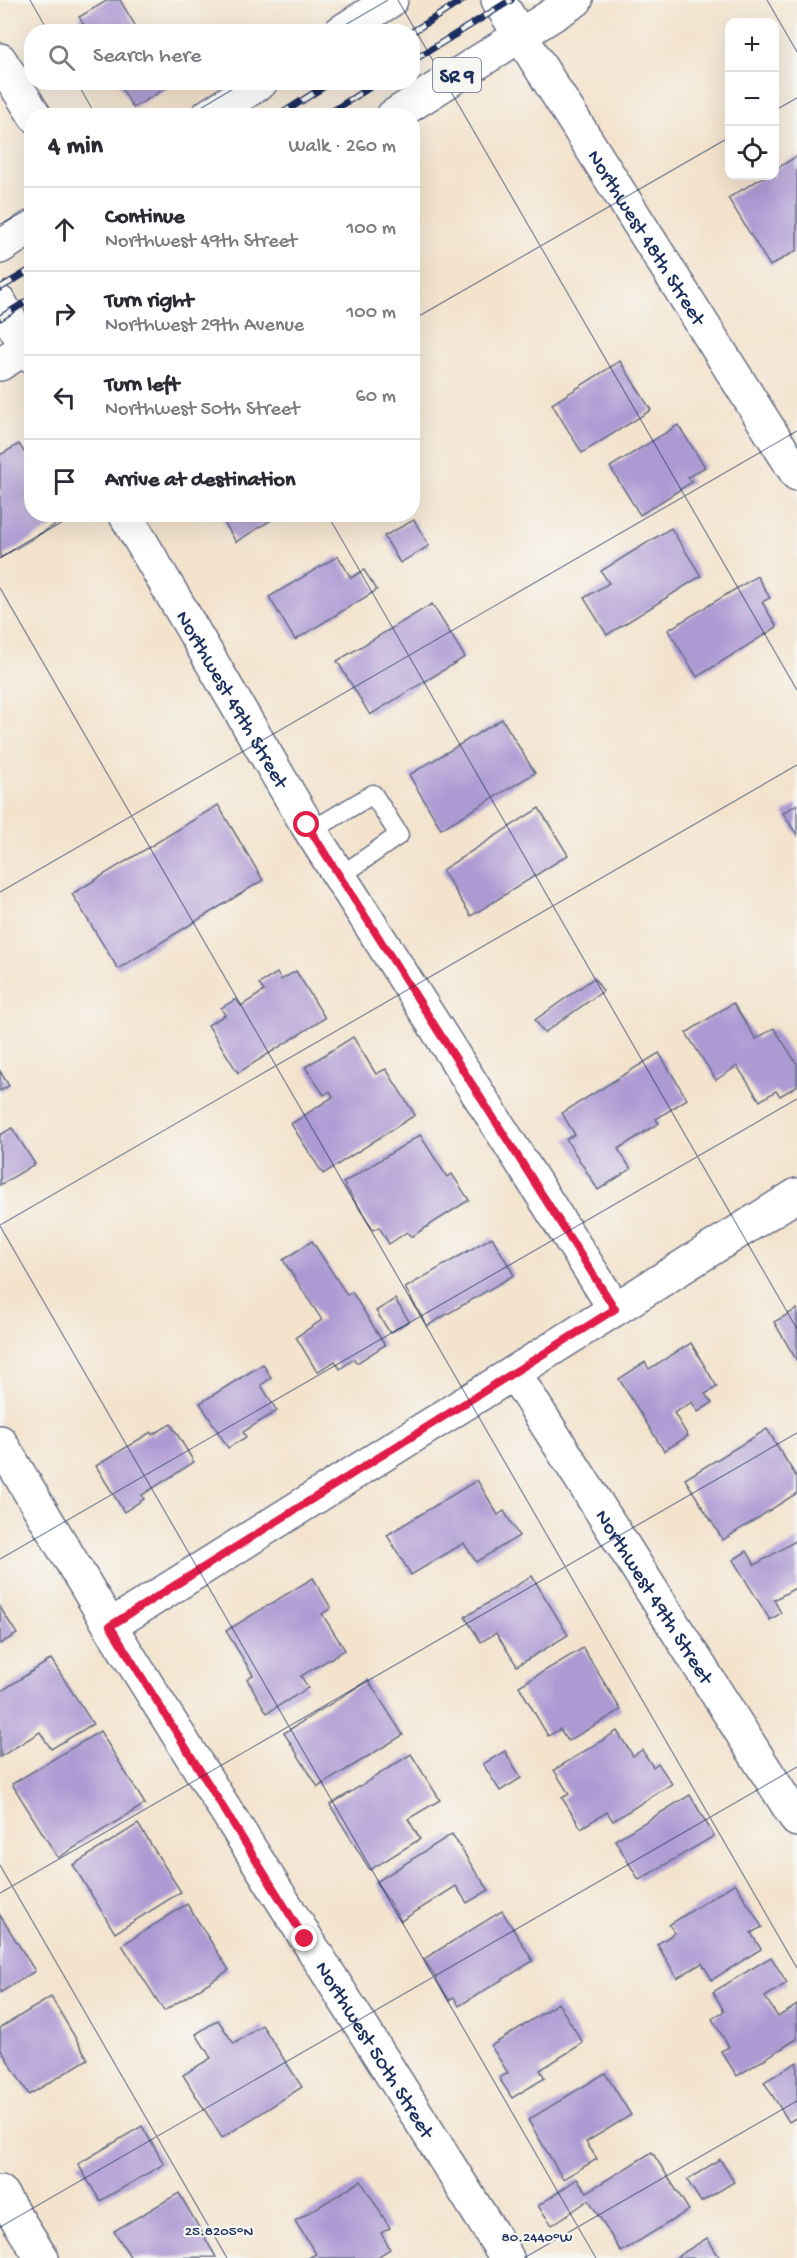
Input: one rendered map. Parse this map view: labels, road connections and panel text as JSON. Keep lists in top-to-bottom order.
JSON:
{
  "streets": {
    "street": [
      "SR 9",
      "Northwest 48th Street",
      "Northwest 49th Street",
      "Northwest 50th Street"
    ]
  },
  "crossings": [
    ["SR 9", "Northwest 48th Street"]
  ],
  "page": {
    "map_buttons": ["+", "−"],
    "search": "Search here",
    "heading": ["4 min", "Walk · 260 m"],
    "list": [
      ["Continue", "Northwest 49th Street", "100 m"],
      ["Turn right", "Northwest 29th Avenue", "100 m"],
      ["Turn left", "Northwest 50th Street", "60 m"],
      "Arrive at destination"
    ]
  },
  "coordinates": ["25.8205°N", "80.2440°W"]
}
